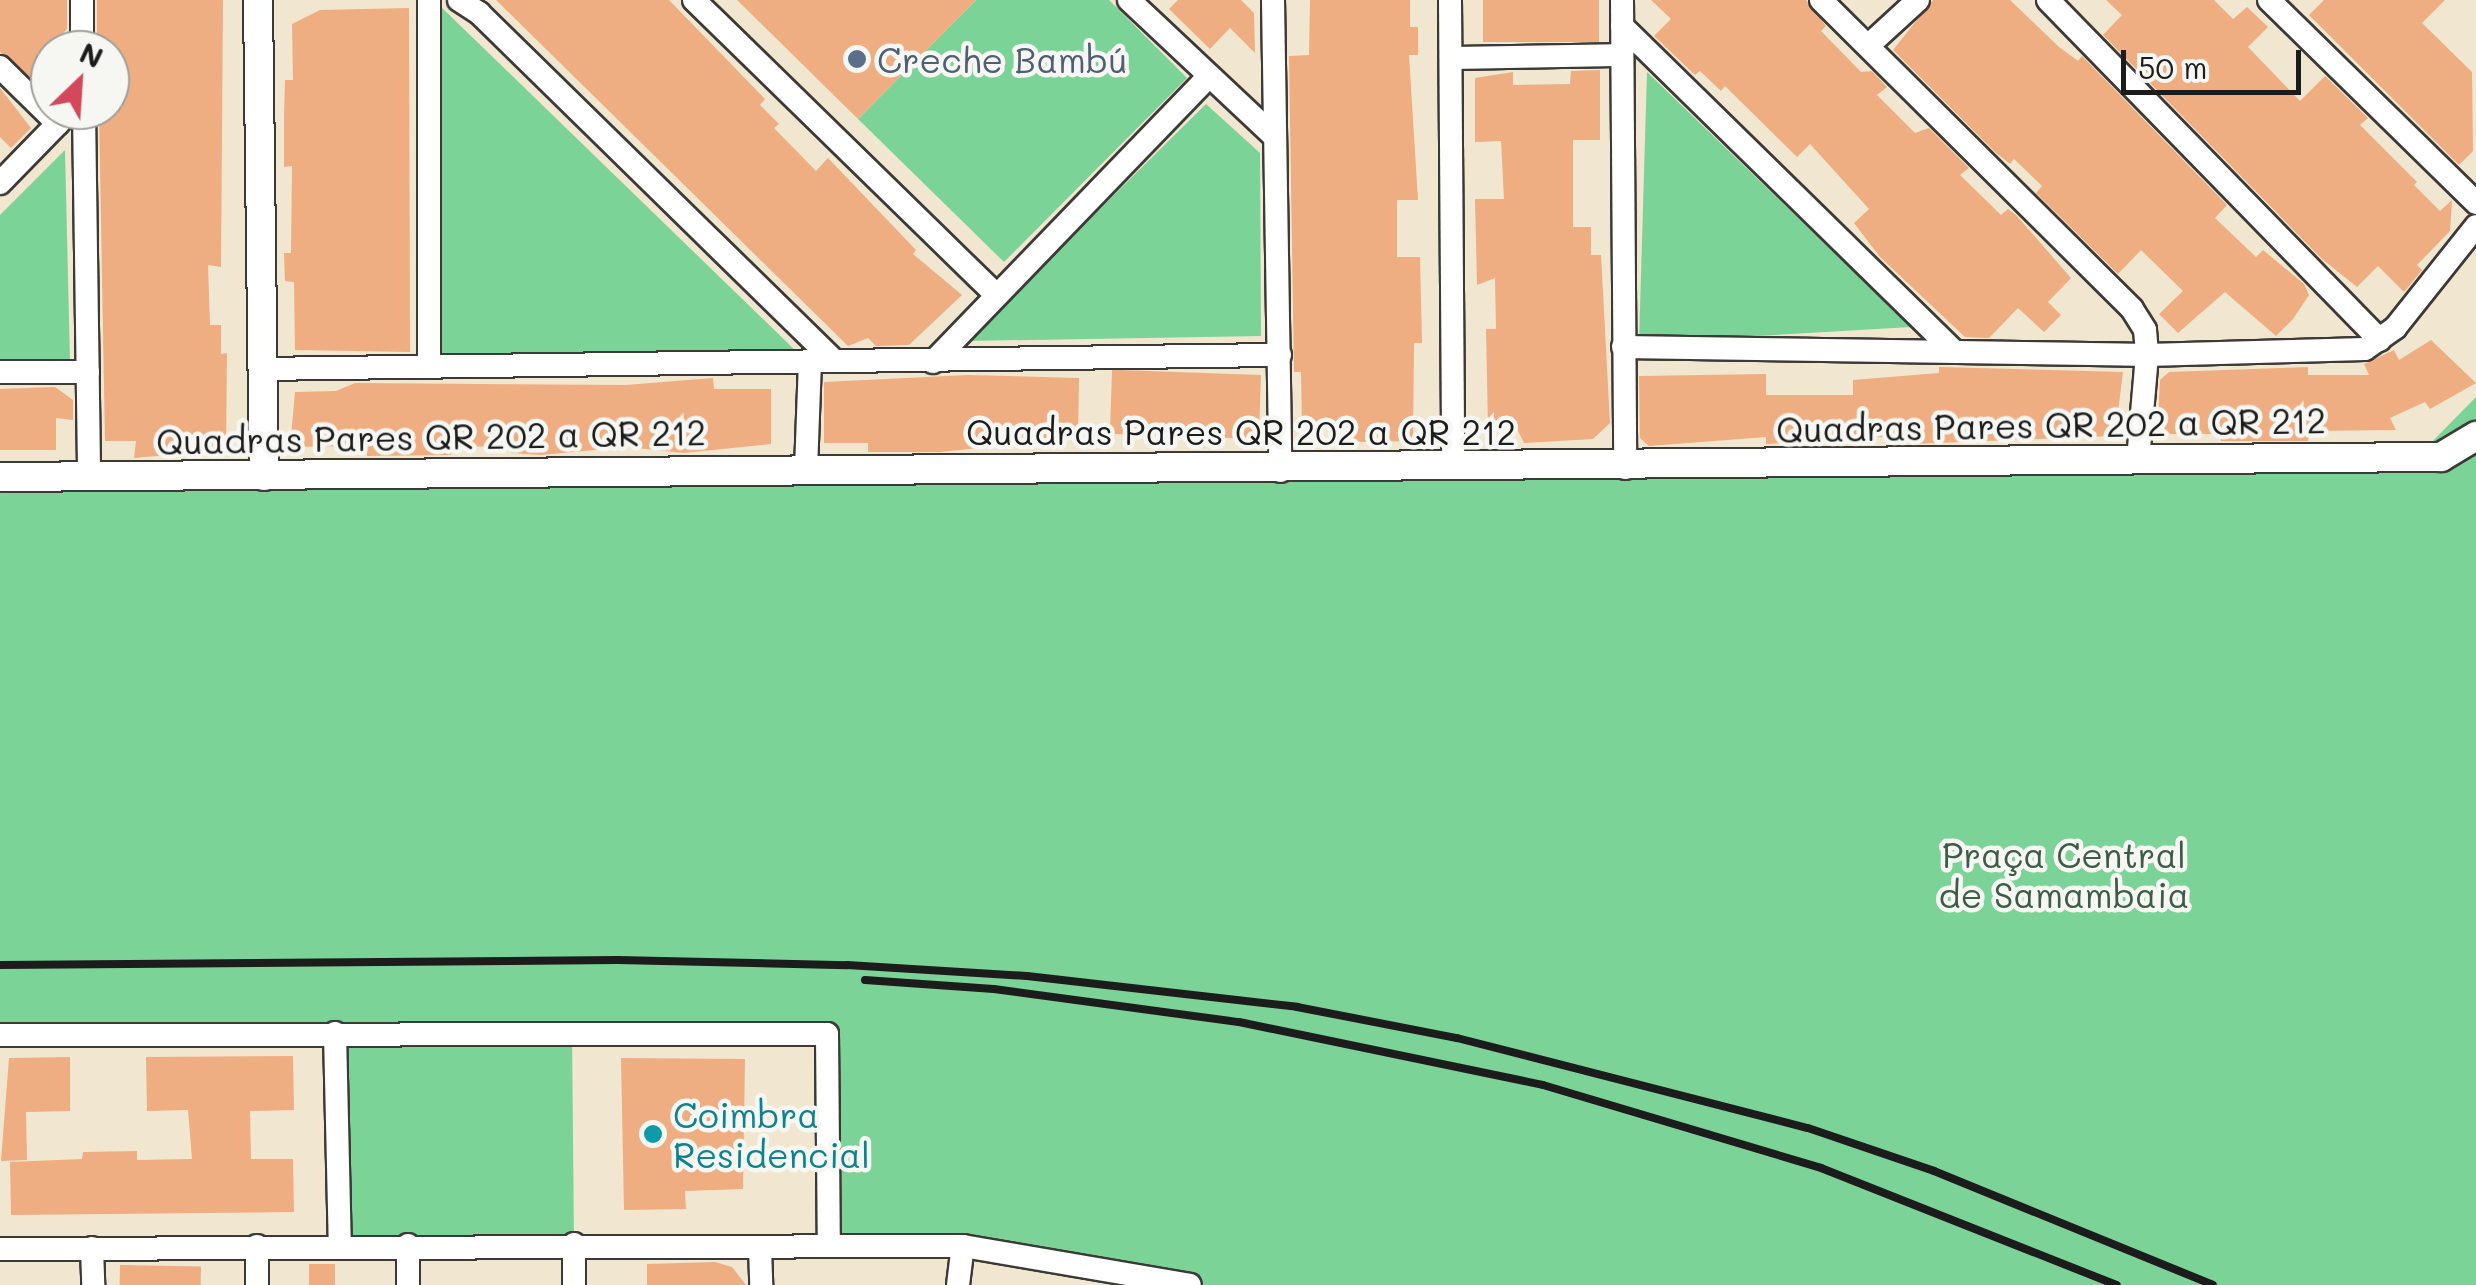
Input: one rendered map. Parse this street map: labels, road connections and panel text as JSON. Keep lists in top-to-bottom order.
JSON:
{
  "streets": {
    "street": ["Quadras Pares QR 202 a QR 212"]
  },
  "parks": ["Praça Central de Samambaia"],
  "places": ["Creche Bambú", "Coimbra Residencial"],
  "scale_bar": "50 m",
  "north": "top right"
}
